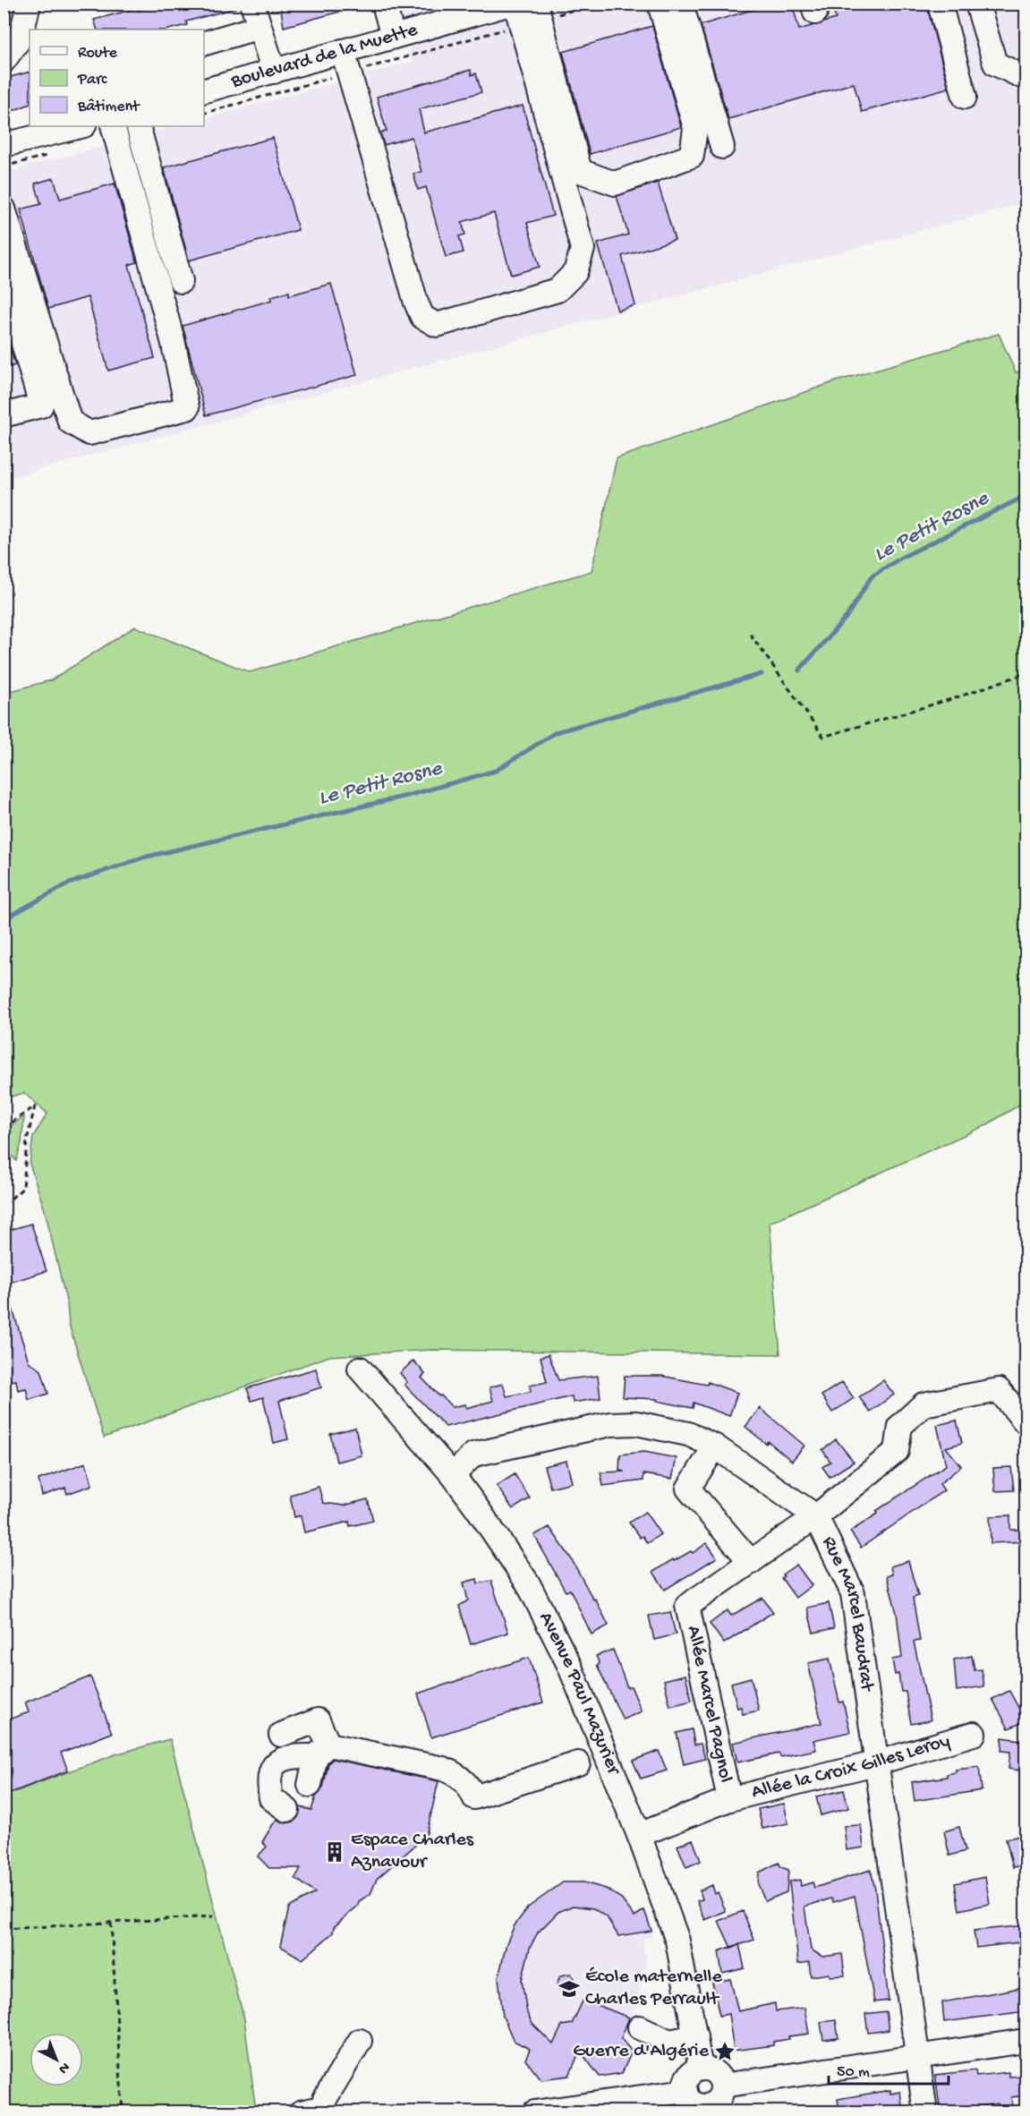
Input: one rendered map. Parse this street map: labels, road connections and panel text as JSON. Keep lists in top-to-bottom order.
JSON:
{
  "streets": {
    "street": [
      "Boulevard de la Muette",
      "Rue Marcel Baudrat",
      "Avenue Paul Mazurier",
      "Allée Marcel Pagnol",
      "Allée la Croix Gilles Leroy"
    ]
  },
  "crossings": [
    ["Rue Marcel Baudrat", "Avenue Paul Mazurier"],
    ["Rue Marcel Baudrat", "Allée Marcel Pagnol"],
    ["Rue Marcel Baudrat", "Allée la Croix Gilles Leroy"],
    ["Avenue Paul Mazurier", "Allée la Croix Gilles Leroy"],
    ["Allée Marcel Pagnol", "Allée la Croix Gilles Leroy"]
  ],
  "water": ["Le Petit Rosne"],
  "places": {
    "building": ["Espace Charles Aznavour"],
    "school or university": ["École maternelle Charles Perrault"],
    "place": ["Guerre d'Algérie"]
  },
  "legend": ["Route", "Parc", "Bâtiment"],
  "scale_bar": "50 m",
  "north": "bottom right"
}
